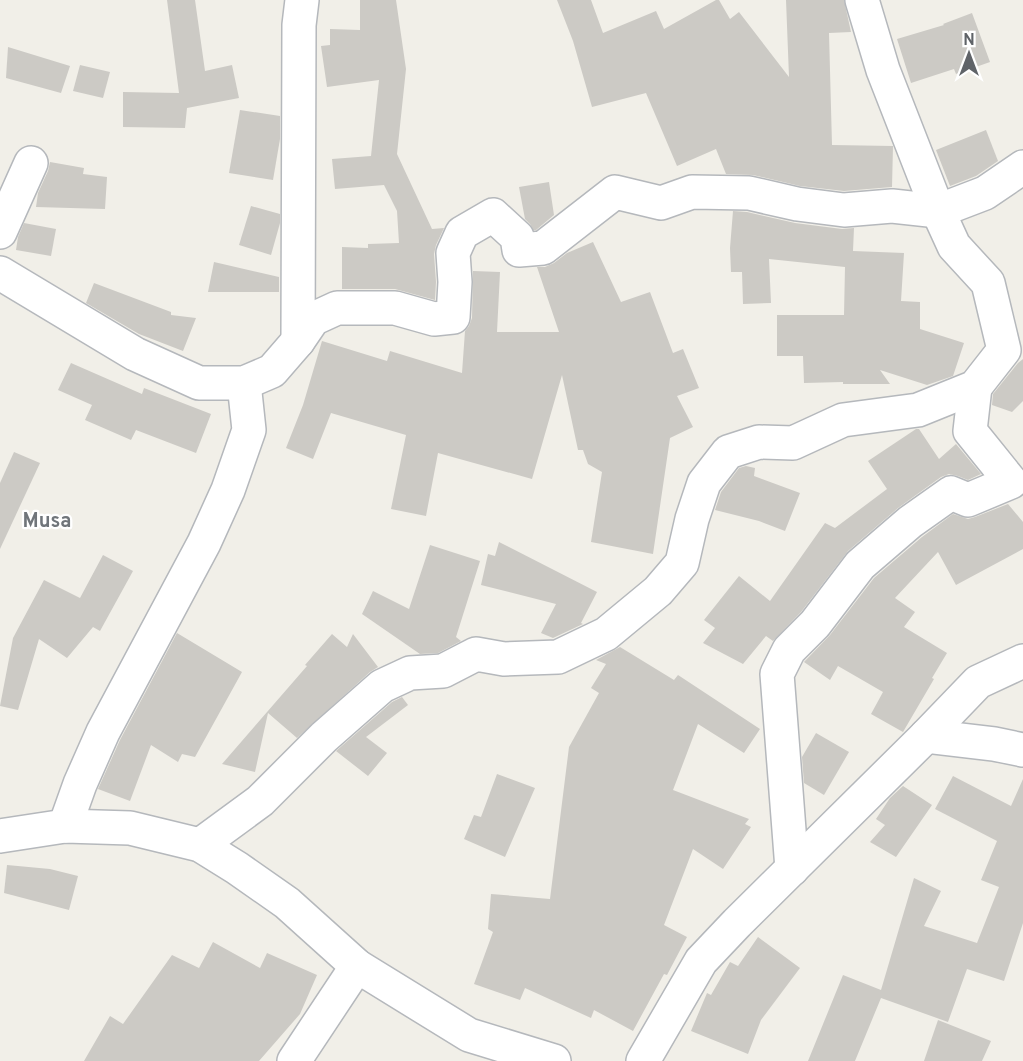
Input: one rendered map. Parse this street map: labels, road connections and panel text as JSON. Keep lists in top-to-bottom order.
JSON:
{
  "districts": ["Musa"],
  "north": "top"
}
